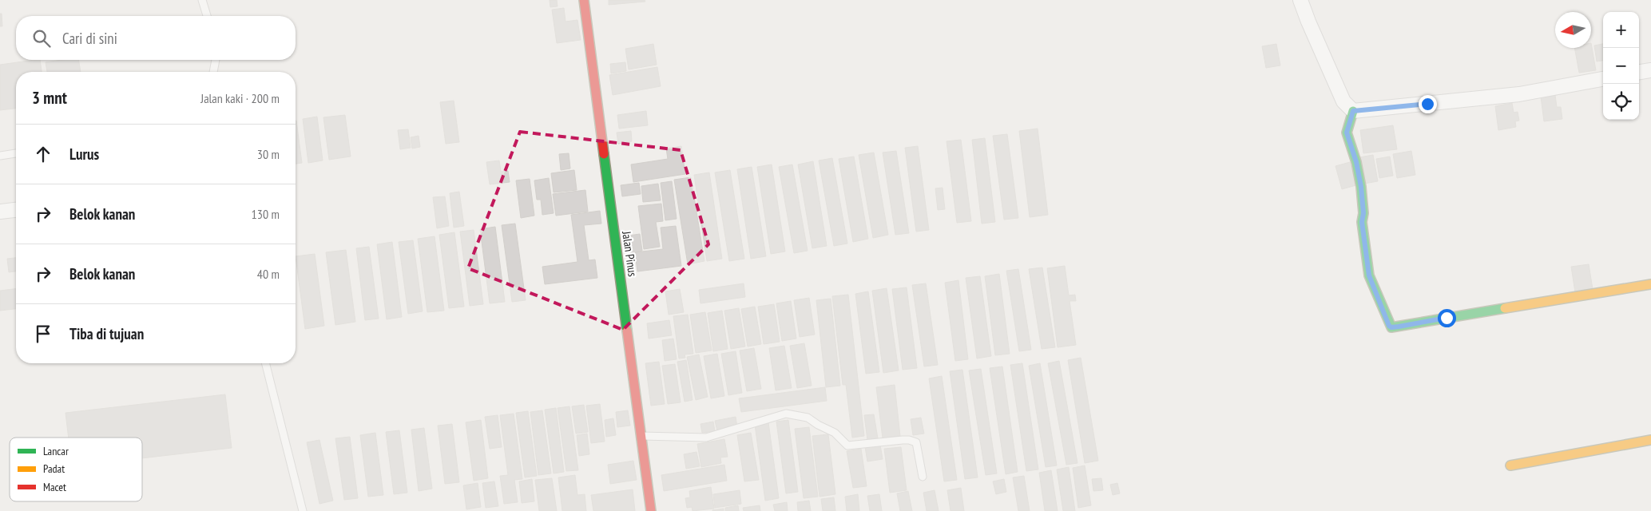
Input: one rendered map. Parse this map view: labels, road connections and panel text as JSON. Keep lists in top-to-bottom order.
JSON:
{
  "streets": {
    "street": ["Jalan Pinus"]
  },
  "legend": ["Lancar", "Padat", "Macet"],
  "north": "left",
  "page": {
    "map_buttons": ["+", "−"],
    "search": "Cari di sini",
    "heading": ["3 mnt", "Jalan kaki · 200 m"],
    "list": [
      ["Lurus", "30 m"],
      ["Belok kanan", "130 m"],
      ["Belok kanan", "40 m"],
      "Tiba di tujuan"
    ]
  }
}
